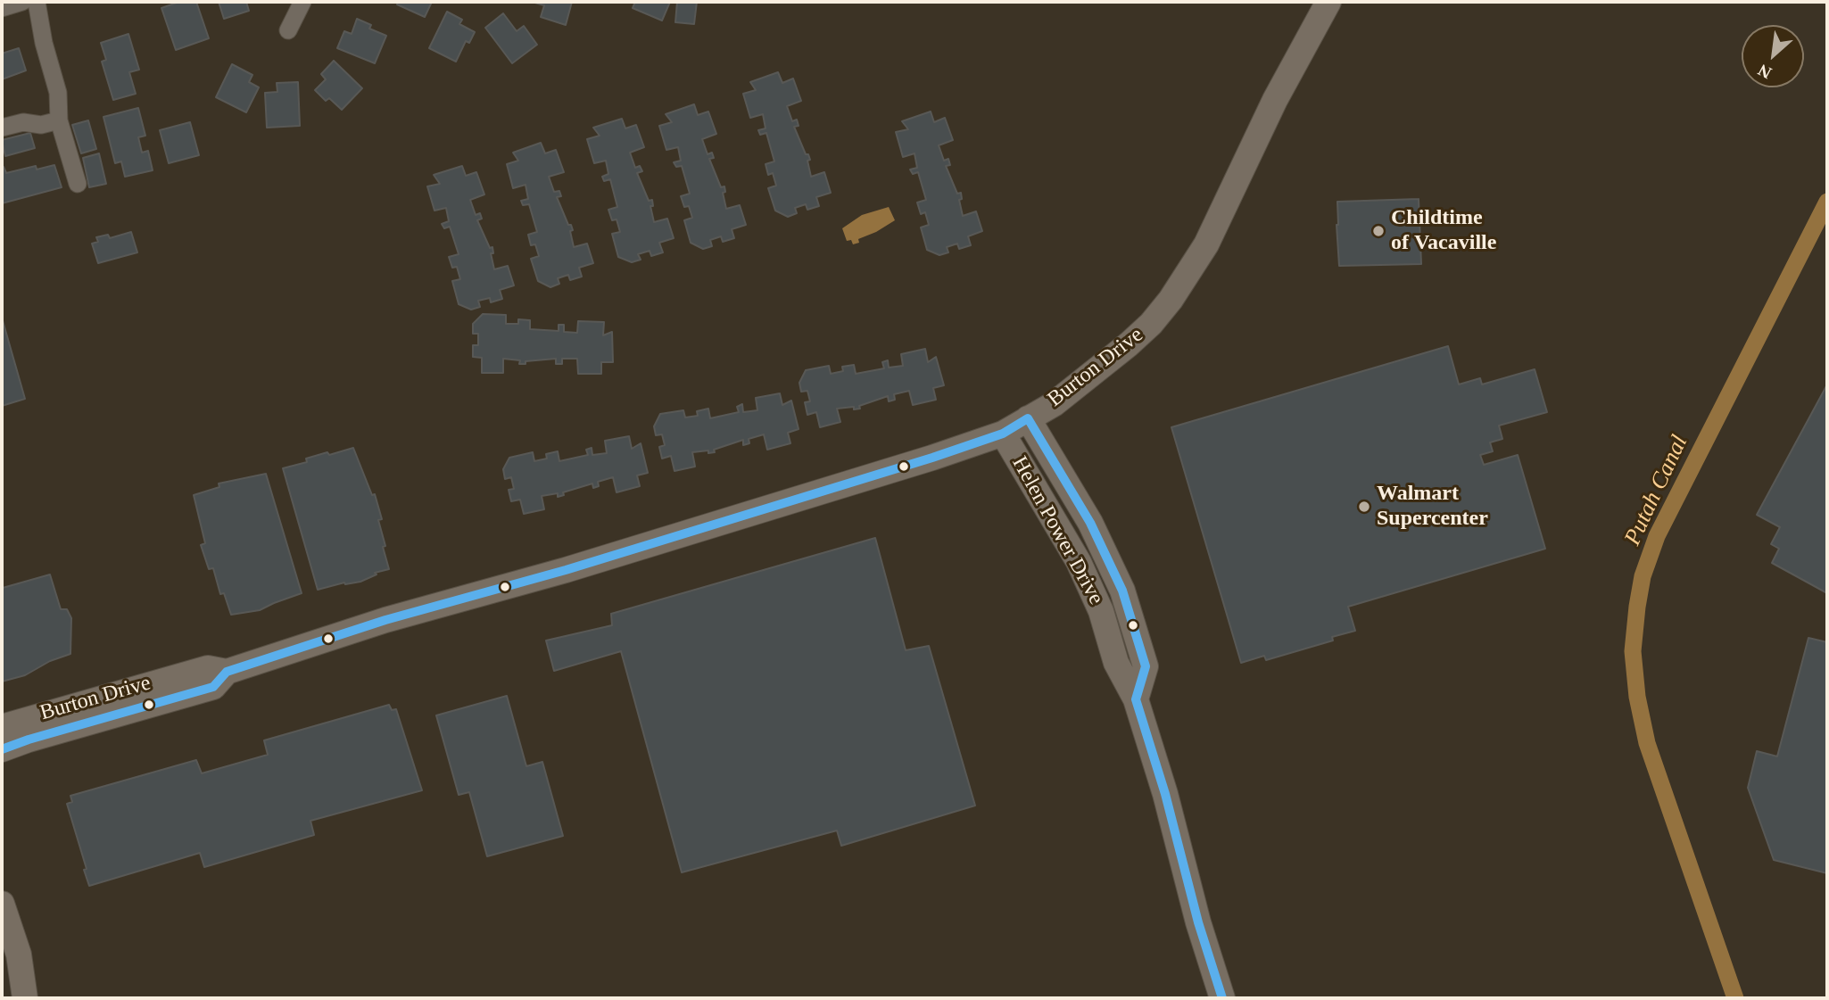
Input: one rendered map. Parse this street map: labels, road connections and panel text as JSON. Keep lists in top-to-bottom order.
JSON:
{
  "streets": {
    "street": ["Burton Drive", "Helen Power Drive"]
  },
  "crossings": [
    ["Burton Drive", "Helen Power Drive"]
  ],
  "water": ["Putah Canal"],
  "places": ["Childtime of Vacaville", "Walmart Supercenter"],
  "north": "bottom left"
}
